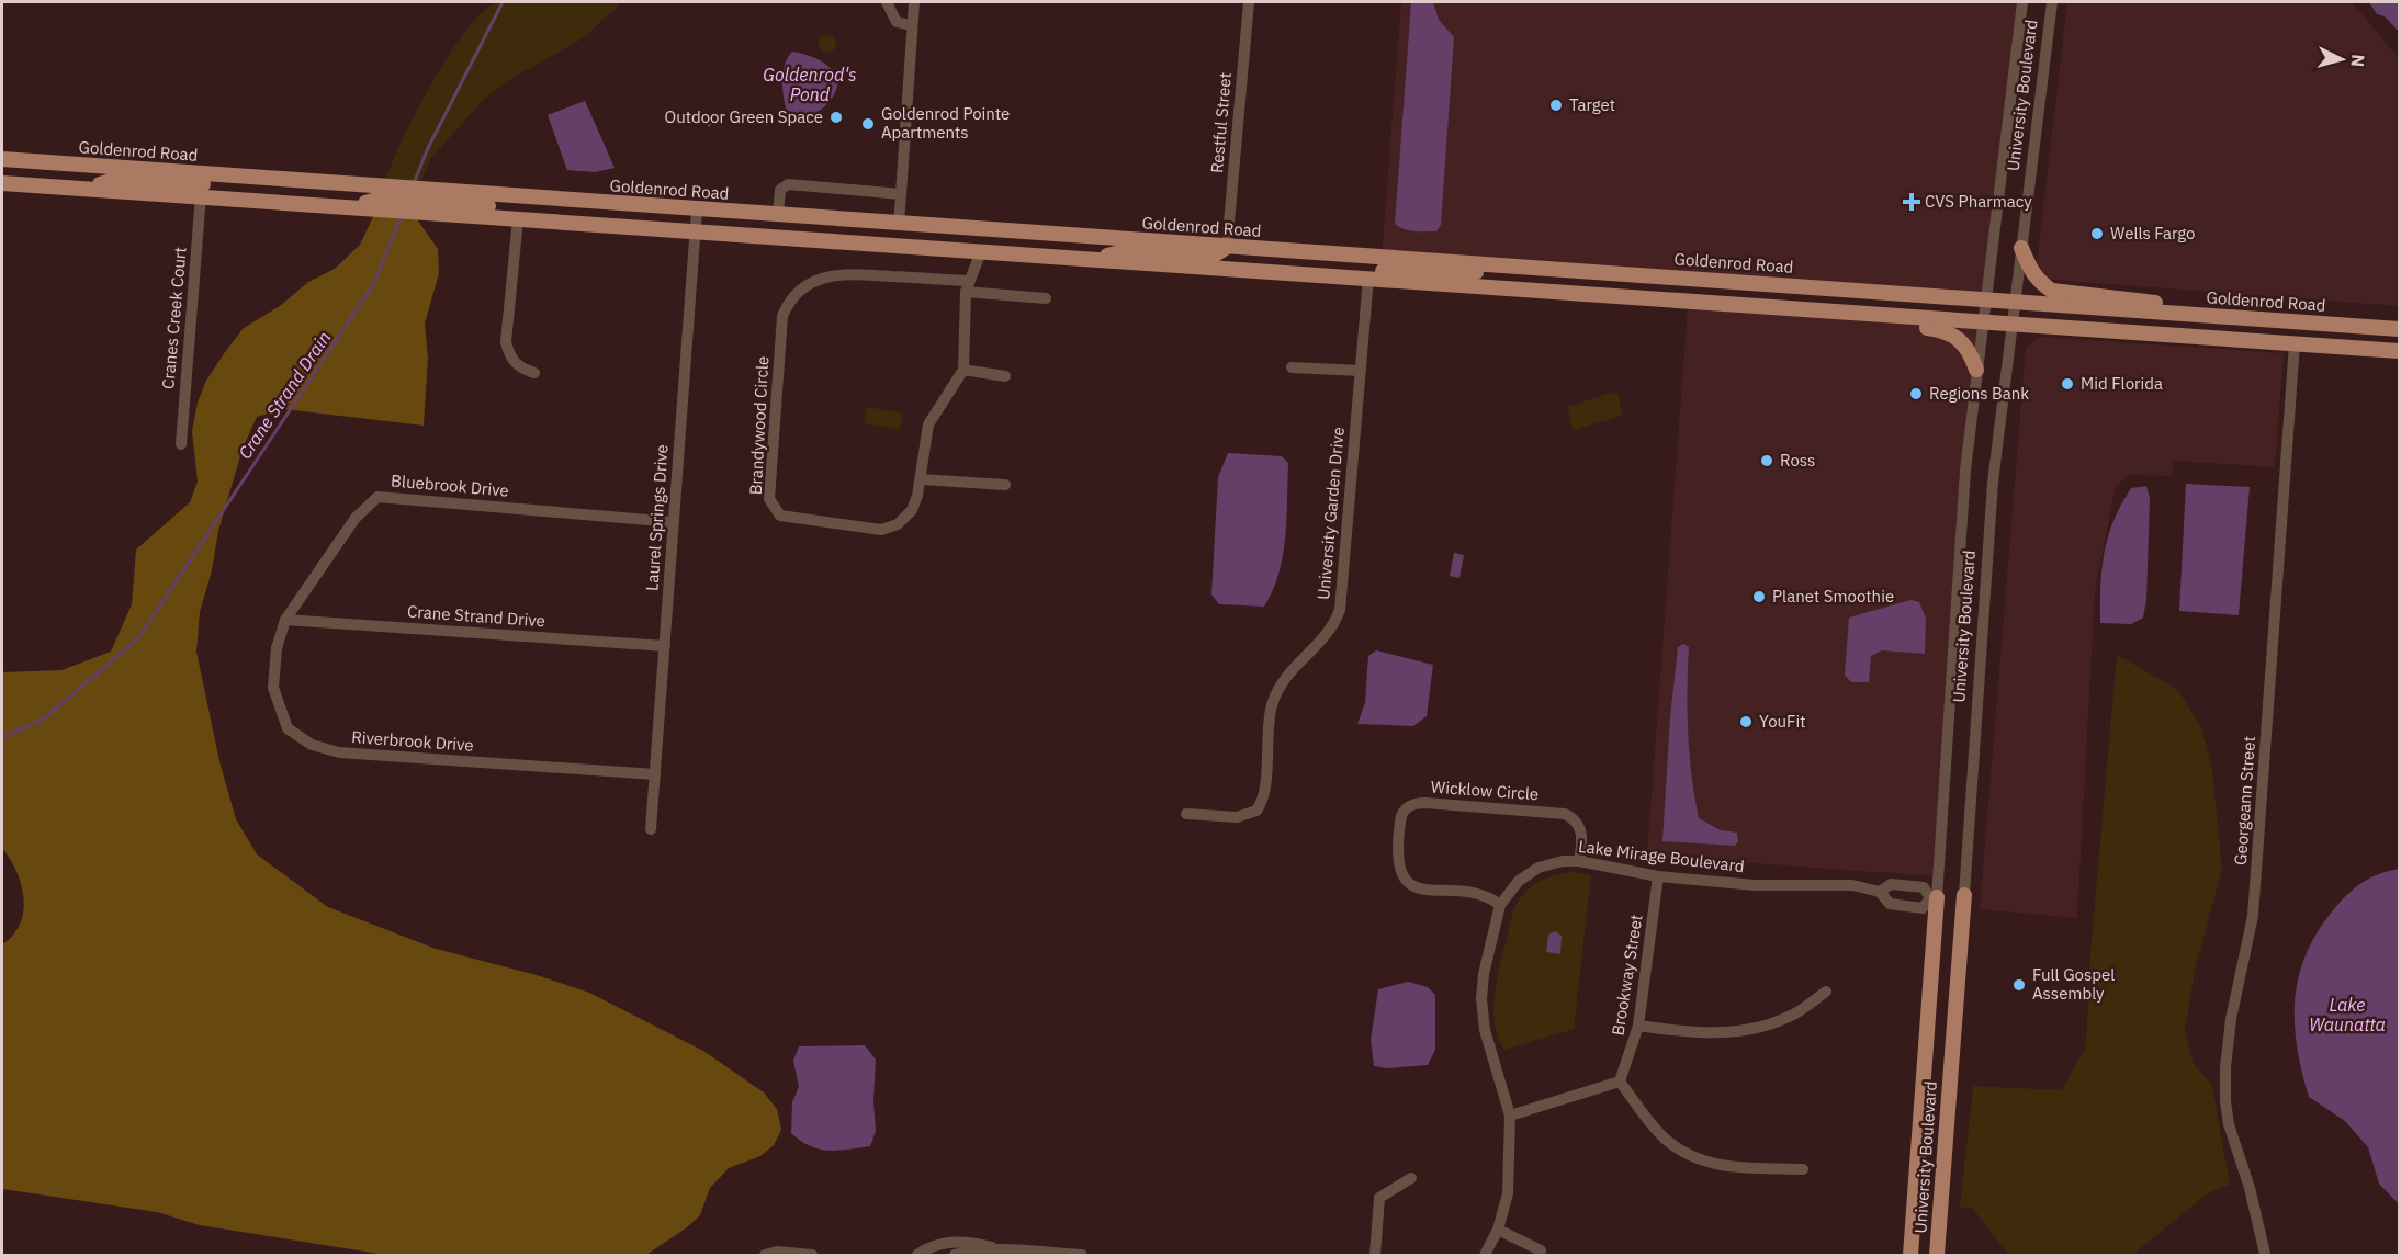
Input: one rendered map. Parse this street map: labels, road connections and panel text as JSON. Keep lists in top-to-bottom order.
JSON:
{
  "streets": {
    "main road": ["University Boulevard", "Goldenrod Road"],
    "street": [
      "Restful Street",
      "Cranes Creek Court",
      "Brandywood Circle",
      "Bluebrook Drive",
      "University Garden Drive",
      "Laurel Springs Drive",
      "Crane Strand Drive",
      "Riverbrook Drive",
      "Wicklow Circle",
      "Georgeann Street",
      "Lake Mirage Boulevard",
      "Brookway Street"
    ]
  },
  "crossings": [
    ["University Boulevard", "Goldenrod Road"],
    ["University Boulevard", "Lake Mirage Boulevard"],
    ["Restful Street", "Goldenrod Road"],
    ["Goldenrod Road", "Cranes Creek Court"],
    ["Goldenrod Road", "University Garden Drive"],
    ["Goldenrod Road", "Laurel Springs Drive"],
    ["Goldenrod Road", "Georgeann Street"],
    ["Bluebrook Drive", "Laurel Springs Drive"],
    ["Bluebrook Drive", "Crane Strand Drive"],
    ["Bluebrook Drive", "Riverbrook Drive"],
    ["Laurel Springs Drive", "Crane Strand Drive"],
    ["Laurel Springs Drive", "Riverbrook Drive"],
    ["Crane Strand Drive", "Riverbrook Drive"],
    ["Wicklow Circle", "Lake Mirage Boulevard"],
    ["Lake Mirage Boulevard", "Brookway Street"]
  ],
  "water": ["Goldenrod's Pond", "Crane Strand Drain", "Lake Waunatta"],
  "places": {
    "other": [
      "Target",
      "Outdoor Green Space",
      "Goldenrod Pointe Apartments",
      "Wells Fargo",
      "Mid Florida",
      "Regions Bank",
      "Ross",
      "Planet Smoothie",
      "YouFit",
      "Full Gospel Assembly"
    ],
    "health": ["CVS Pharmacy"]
  },
  "north": "right"
}
